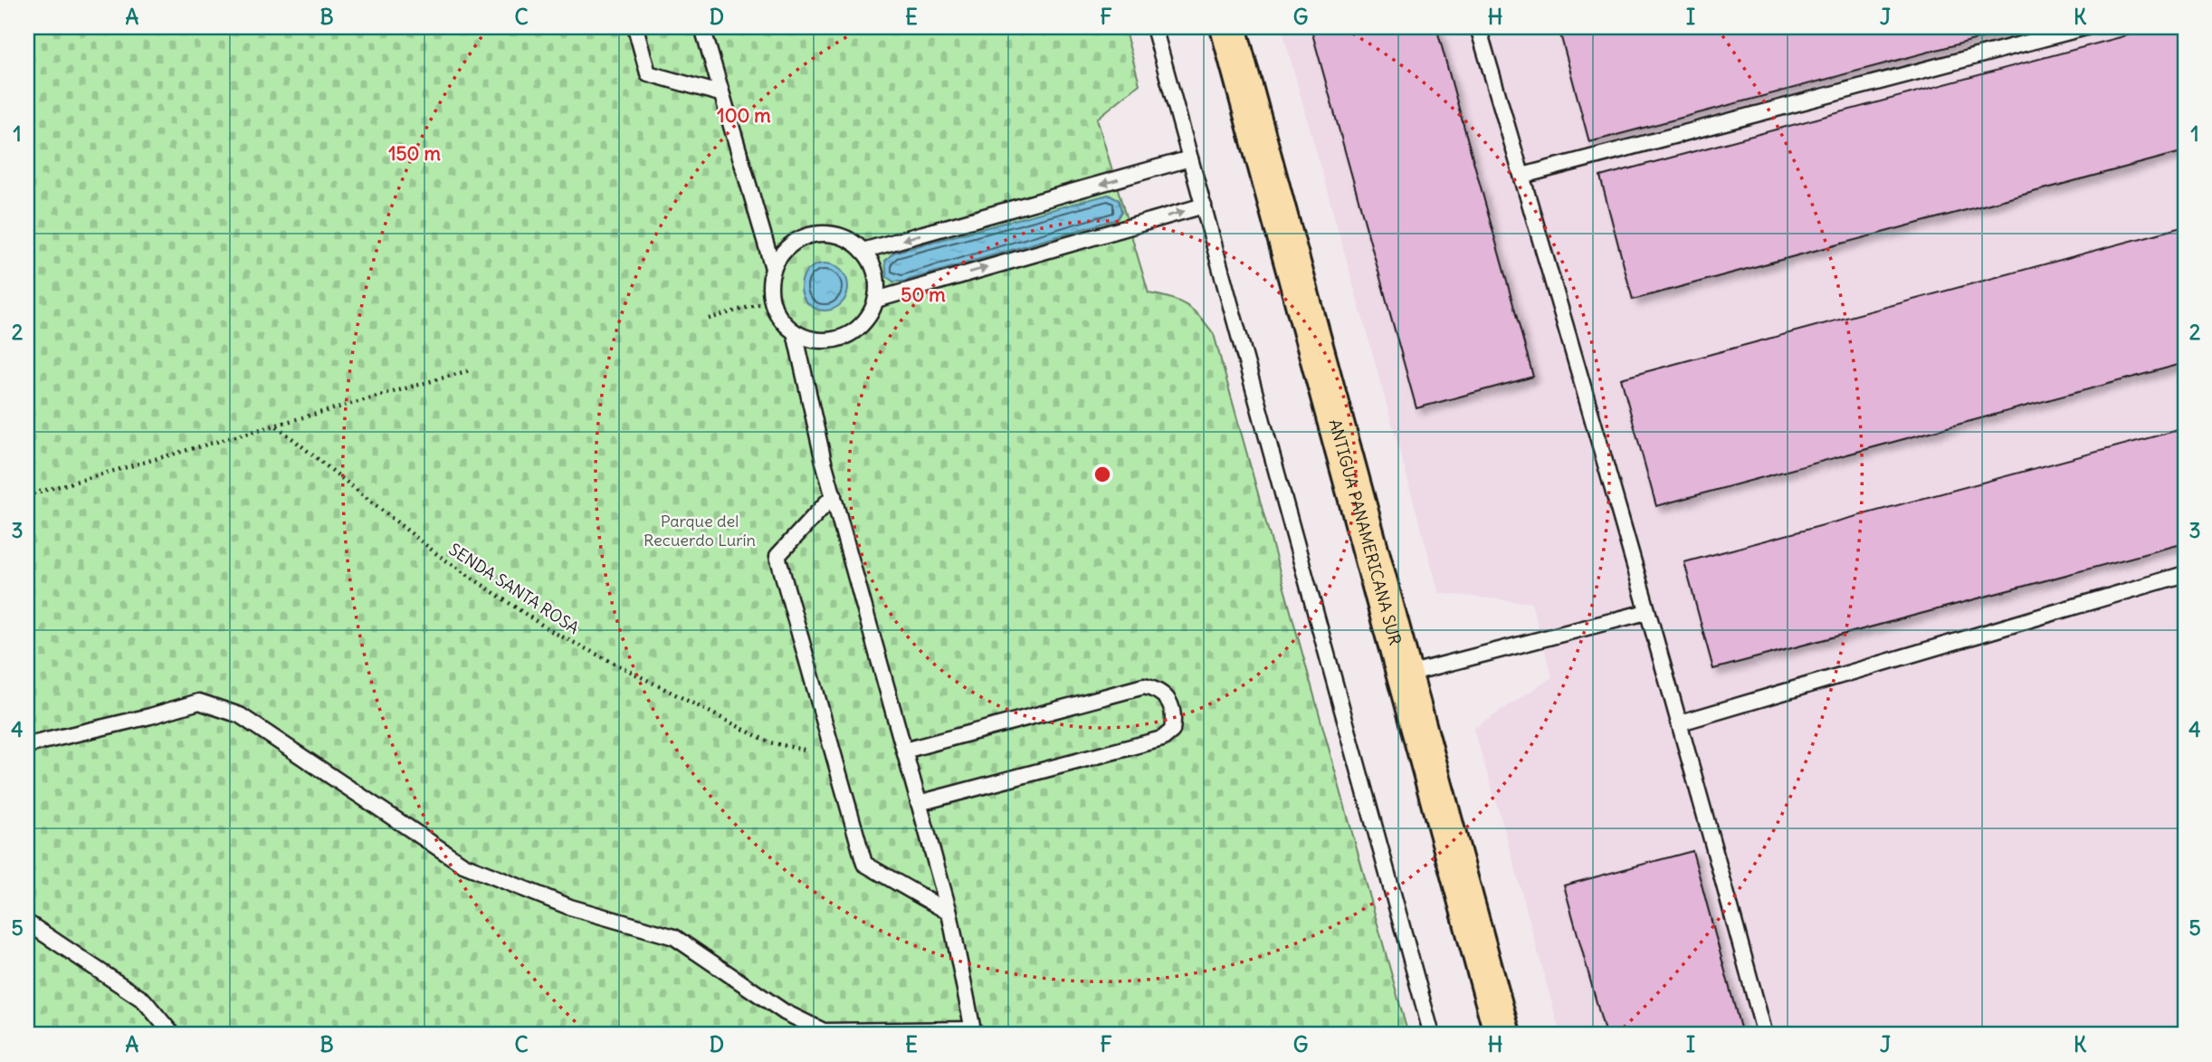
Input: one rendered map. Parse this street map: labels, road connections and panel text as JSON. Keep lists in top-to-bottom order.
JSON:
{
  "streets": {
    "main road": ["ANTIGUA PANAMERICANA SUR"],
    "path": ["SENDA SANTA ROSA"]
  },
  "parks": ["Parque del Recuerdo Lurín"],
  "grid": {
    "columns": [
      "A",
      "B",
      "C",
      "D",
      "E",
      "F",
      "G",
      "H",
      "I",
      "J",
      "K"
    ],
    "rows": [
      "1",
      "2",
      "3",
      "4",
      "5"
    ]
  },
  "rings": ["100 m", "150 m", "50 m"]
}
